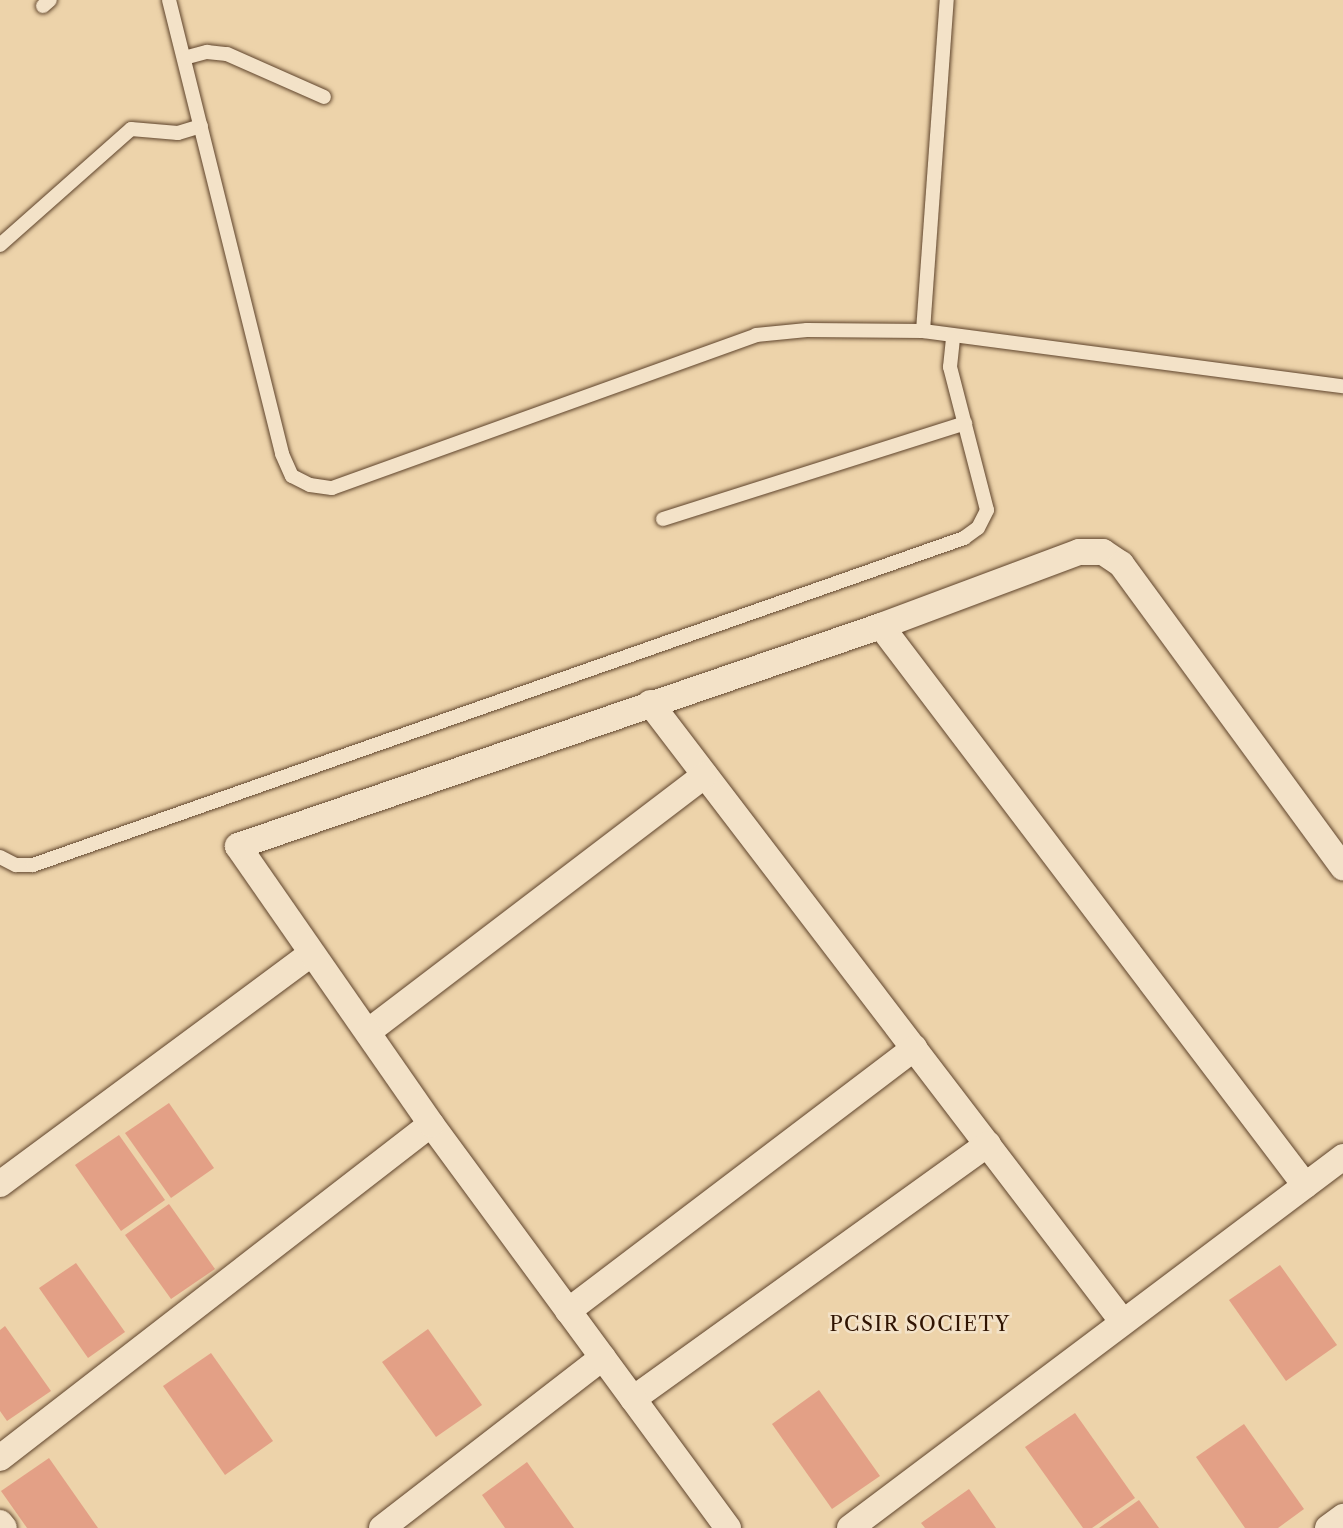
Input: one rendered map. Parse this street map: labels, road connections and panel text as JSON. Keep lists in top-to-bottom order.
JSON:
{
  "districts": ["PCSIR SOCIETY"]
}
